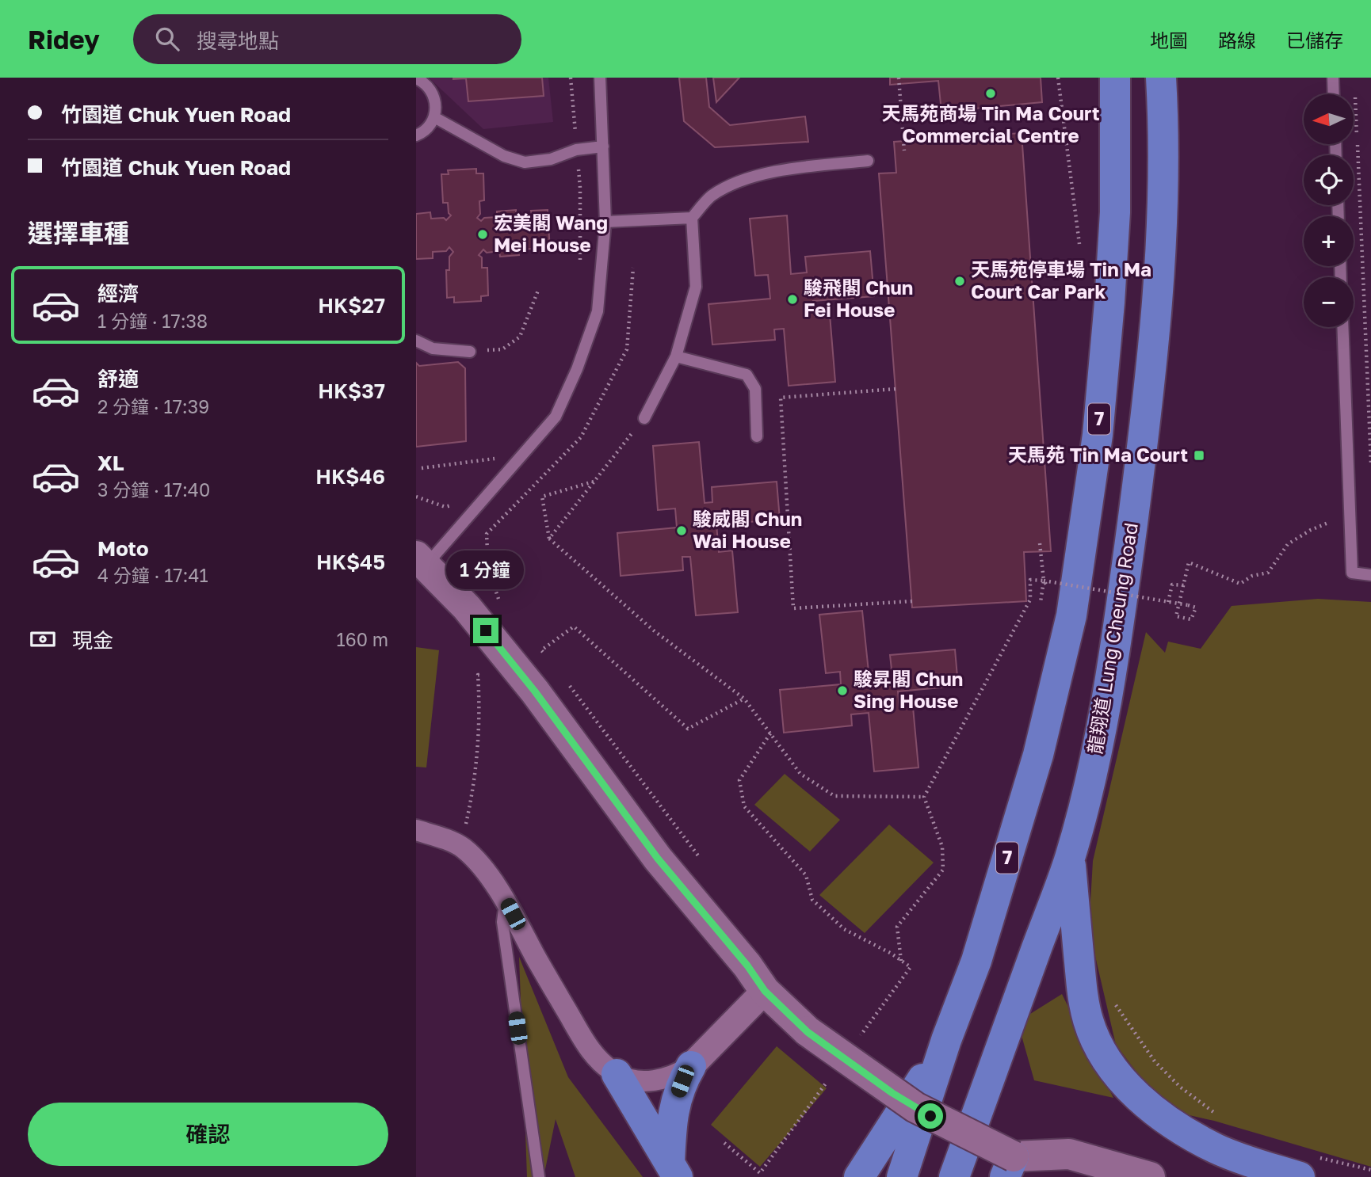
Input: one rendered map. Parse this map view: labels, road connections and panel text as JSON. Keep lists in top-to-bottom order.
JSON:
{
  "streets": {
    "highway": ["7", "龍翔道 Lung Cheung Road"]
  },
  "places": {
    "other": [
      "天馬苑商場 Tin Ma Court Commercial Centre",
      "宏美閣 Wang Mei House",
      "天馬苑停車場 Tin Ma Court Car Park",
      "駿飛閣 Chun Fei House",
      "駿威閣 Chun Wai House",
      "駿昇閣 Chun Sing House"
    ],
    "transit": ["天馬苑 Tin Ma Court"]
  },
  "north": "left",
  "page": {
    "header": "Ridey",
    "search": "搜尋地點",
    "nav": ["地圖", "路線", "已儲存"],
    "banner": ["竹園道 Chuk Yuen Road", "竹園道 Chuk Yuen Road"],
    "map_buttons": ["+", "−"],
    "heading": "選擇車種",
    "list": [
      {
        "name": "經濟",
        "note": "1 分鐘 · 17:38",
        "value": "HK$27"
      },
      {
        "name": "舒適",
        "note": "2 分鐘 · 17:39",
        "value": "HK$37"
      },
      {
        "name": "XL",
        "note": "3 分鐘 · 17:40",
        "value": "HK$46"
      },
      {
        "name": "Moto",
        "note": "4 分鐘 · 17:41",
        "value": "HK$45"
      }
    ],
    "bubble": "1 分鐘",
    "pay": ["現金", "160 m"],
    "buttons": "確認"
  }
}
